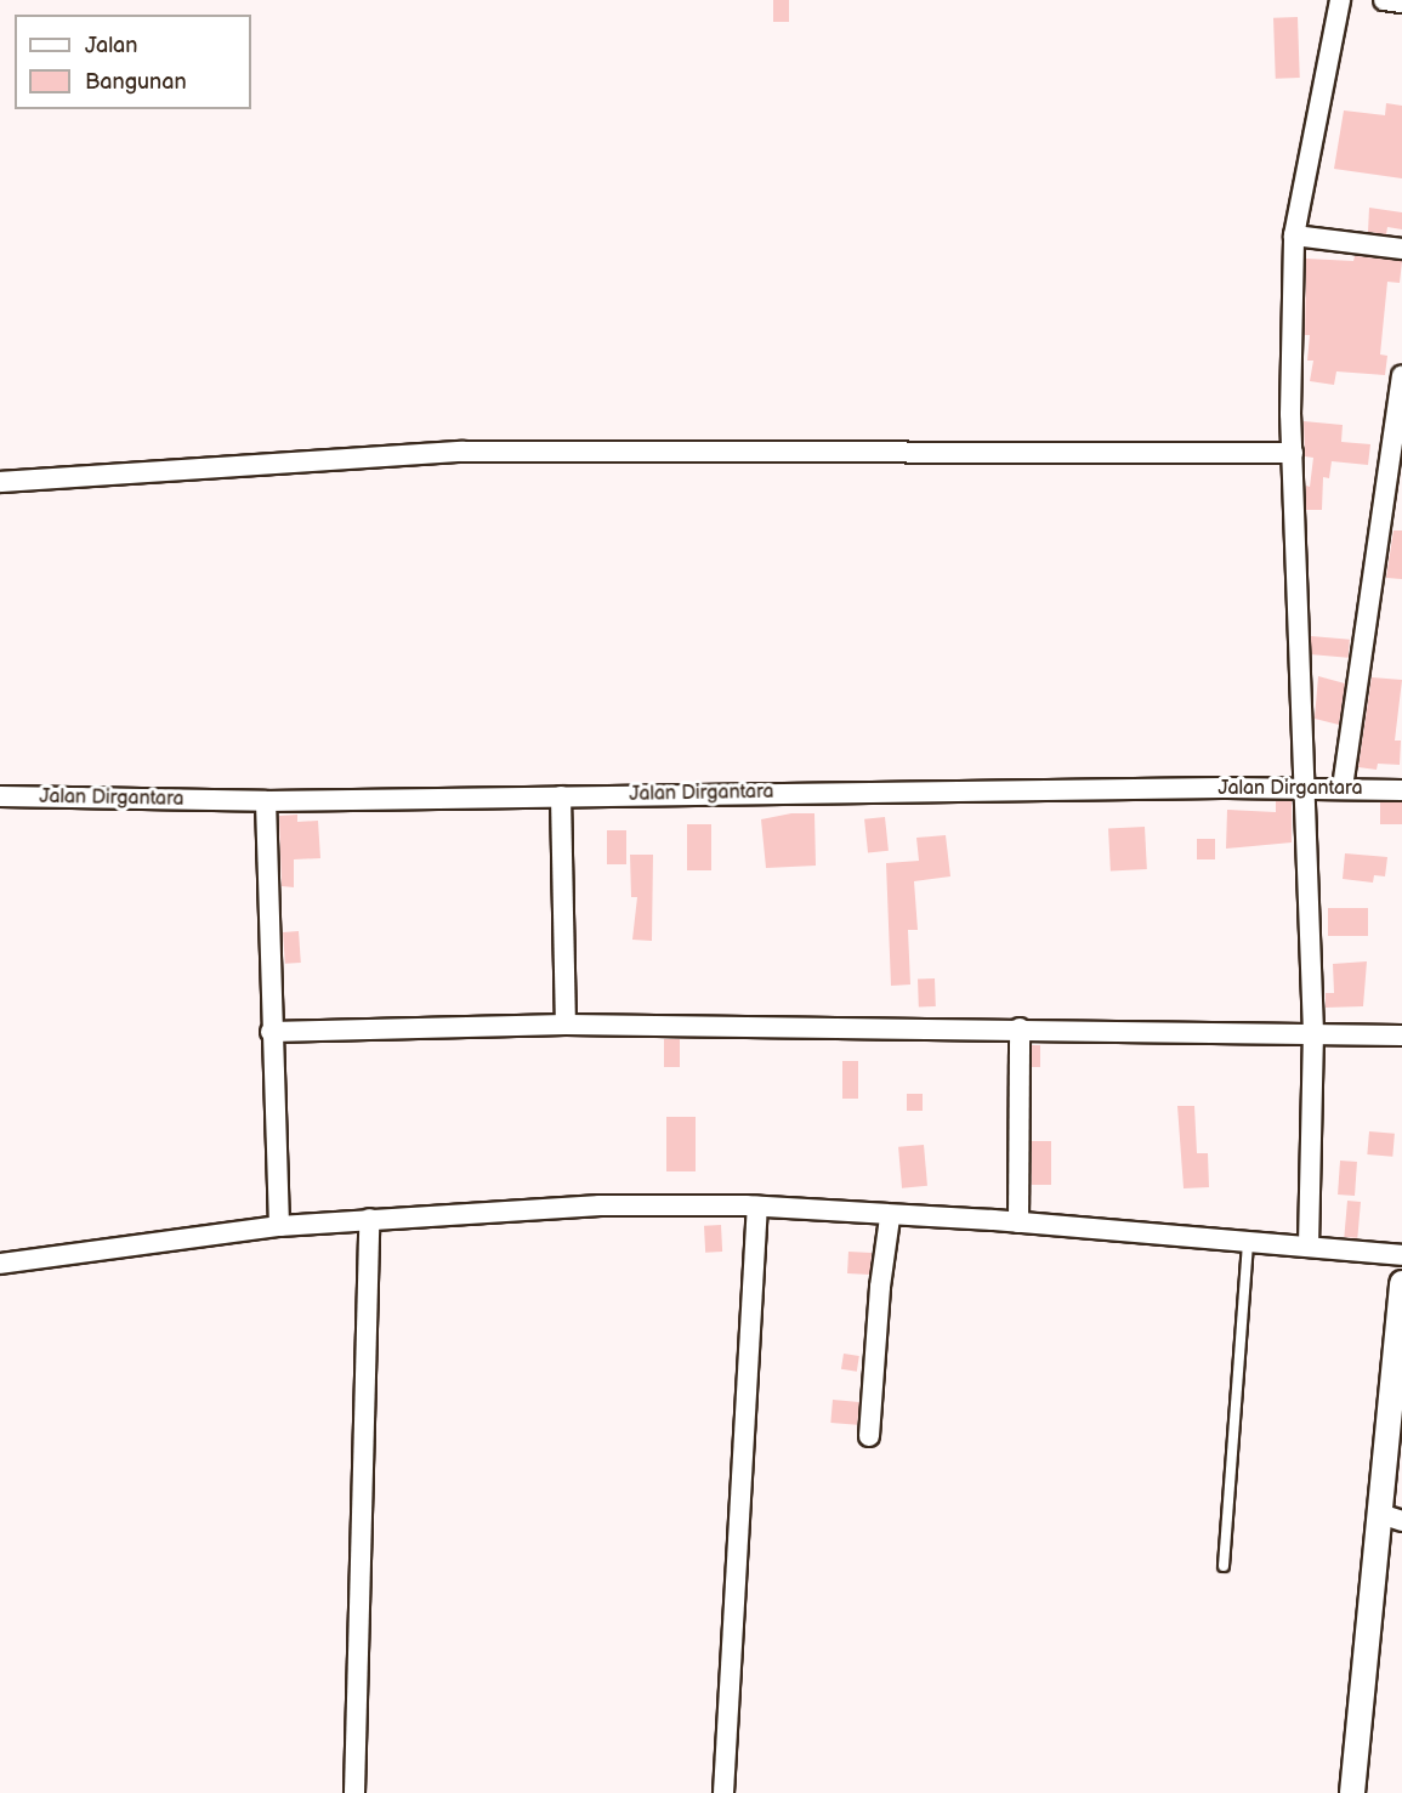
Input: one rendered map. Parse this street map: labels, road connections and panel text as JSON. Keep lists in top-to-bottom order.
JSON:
{
  "streets": {
    "street": ["Jalan Dirgantara"]
  },
  "legend": ["Jalan", "Bangunan"]
}
